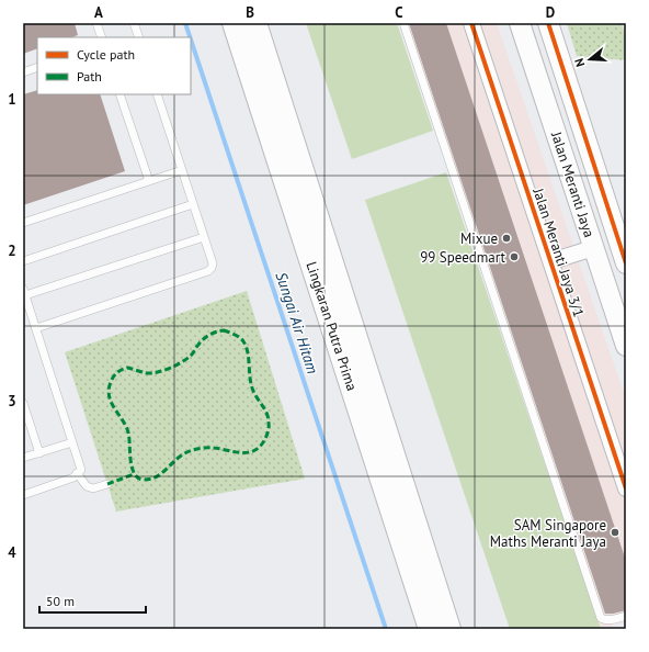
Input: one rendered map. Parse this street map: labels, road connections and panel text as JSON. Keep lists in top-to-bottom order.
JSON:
{
  "streets": {
    "main road": ["Lingkaran Putra Prima"],
    "street": ["Jalan Meranti Jaya", "Jalan Meranti Jaya 3/1"]
  },
  "water": ["Sungai Air Hitam"],
  "places": ["Mixue", "99 Speedmart", "SAM Singapore Maths Meranti Jaya"],
  "legend": ["Cycle path", "Path"],
  "scale_bar": "50 m",
  "north": "left",
  "grid": {
    "columns": [
      "A",
      "B",
      "C",
      "D"
    ],
    "rows": [
      "1",
      "2",
      "3",
      "4"
    ]
  }
}
